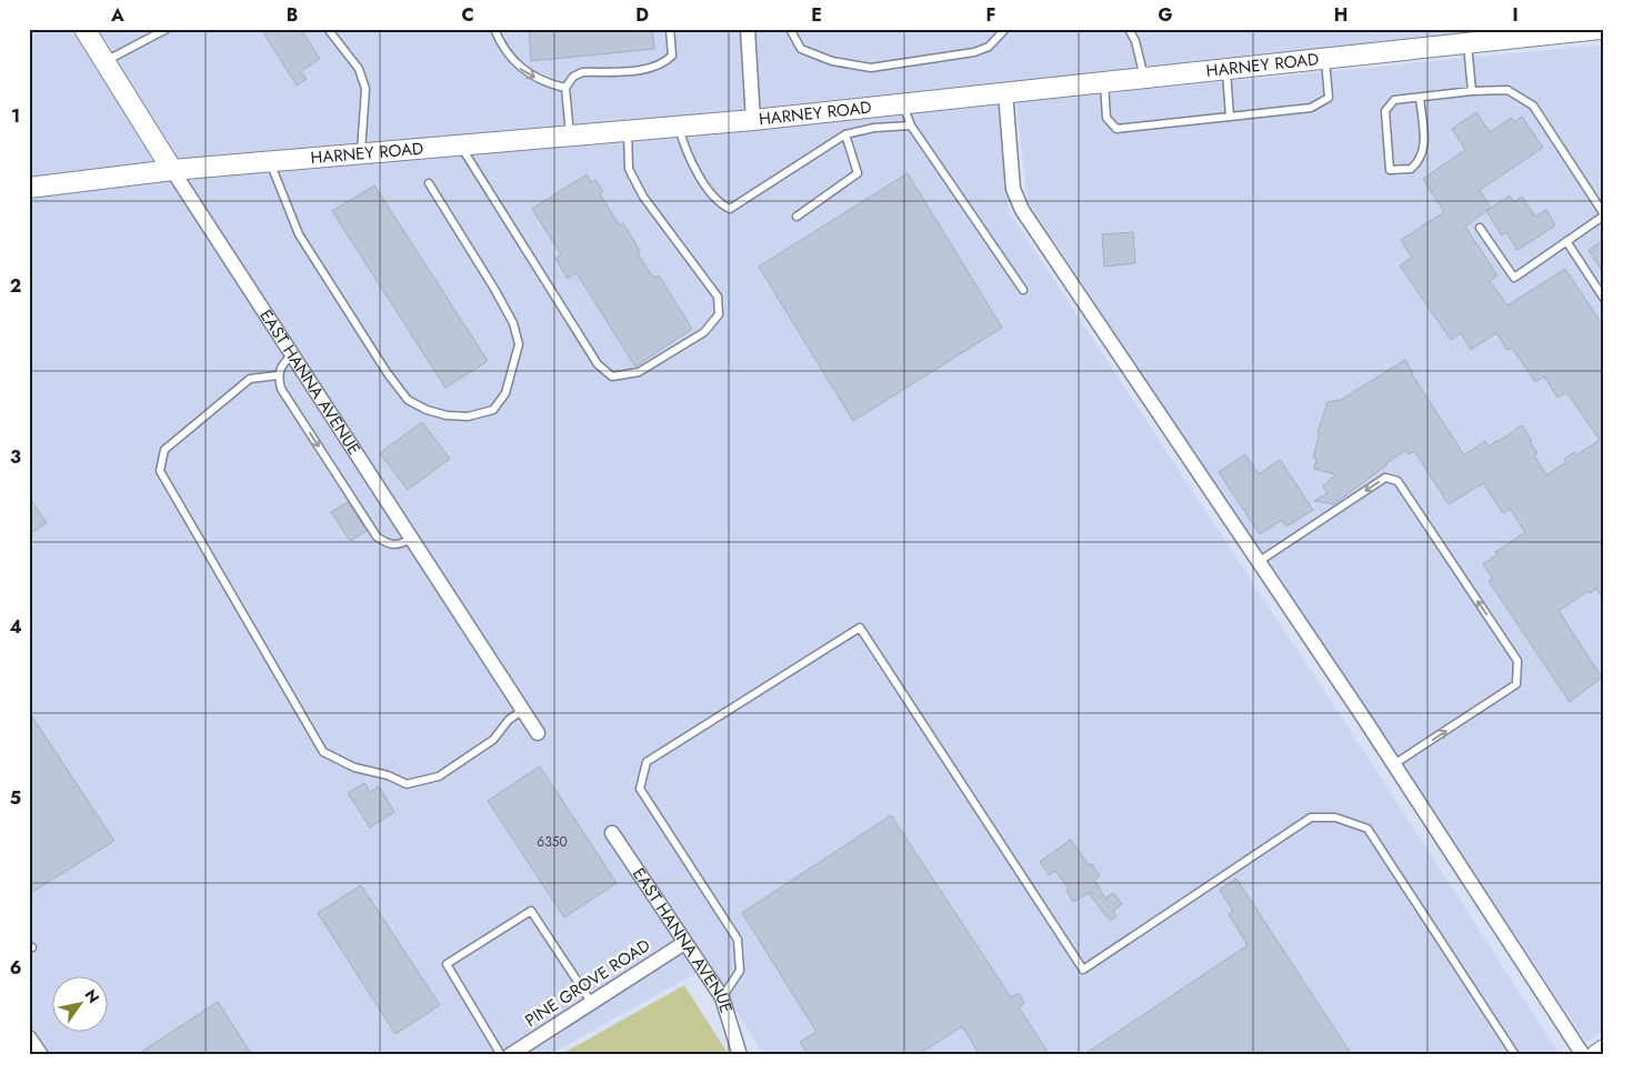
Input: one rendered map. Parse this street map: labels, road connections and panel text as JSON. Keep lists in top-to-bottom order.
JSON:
{
  "streets": {
    "street": ["HARNEY ROAD", "EAST HANNA AVENUE", "PINE GROVE ROAD"]
  },
  "crossings": [
    ["HARNEY ROAD", "EAST HANNA AVENUE"],
    ["EAST HANNA AVENUE", "PINE GROVE ROAD"]
  ],
  "house_numbers": ["6350"],
  "north": "top right",
  "grid": {
    "columns": [
      "A",
      "B",
      "C",
      "D",
      "E",
      "F",
      "G",
      "H",
      "I"
    ],
    "rows": [
      "1",
      "2",
      "3",
      "4",
      "5",
      "6"
    ]
  }
}
